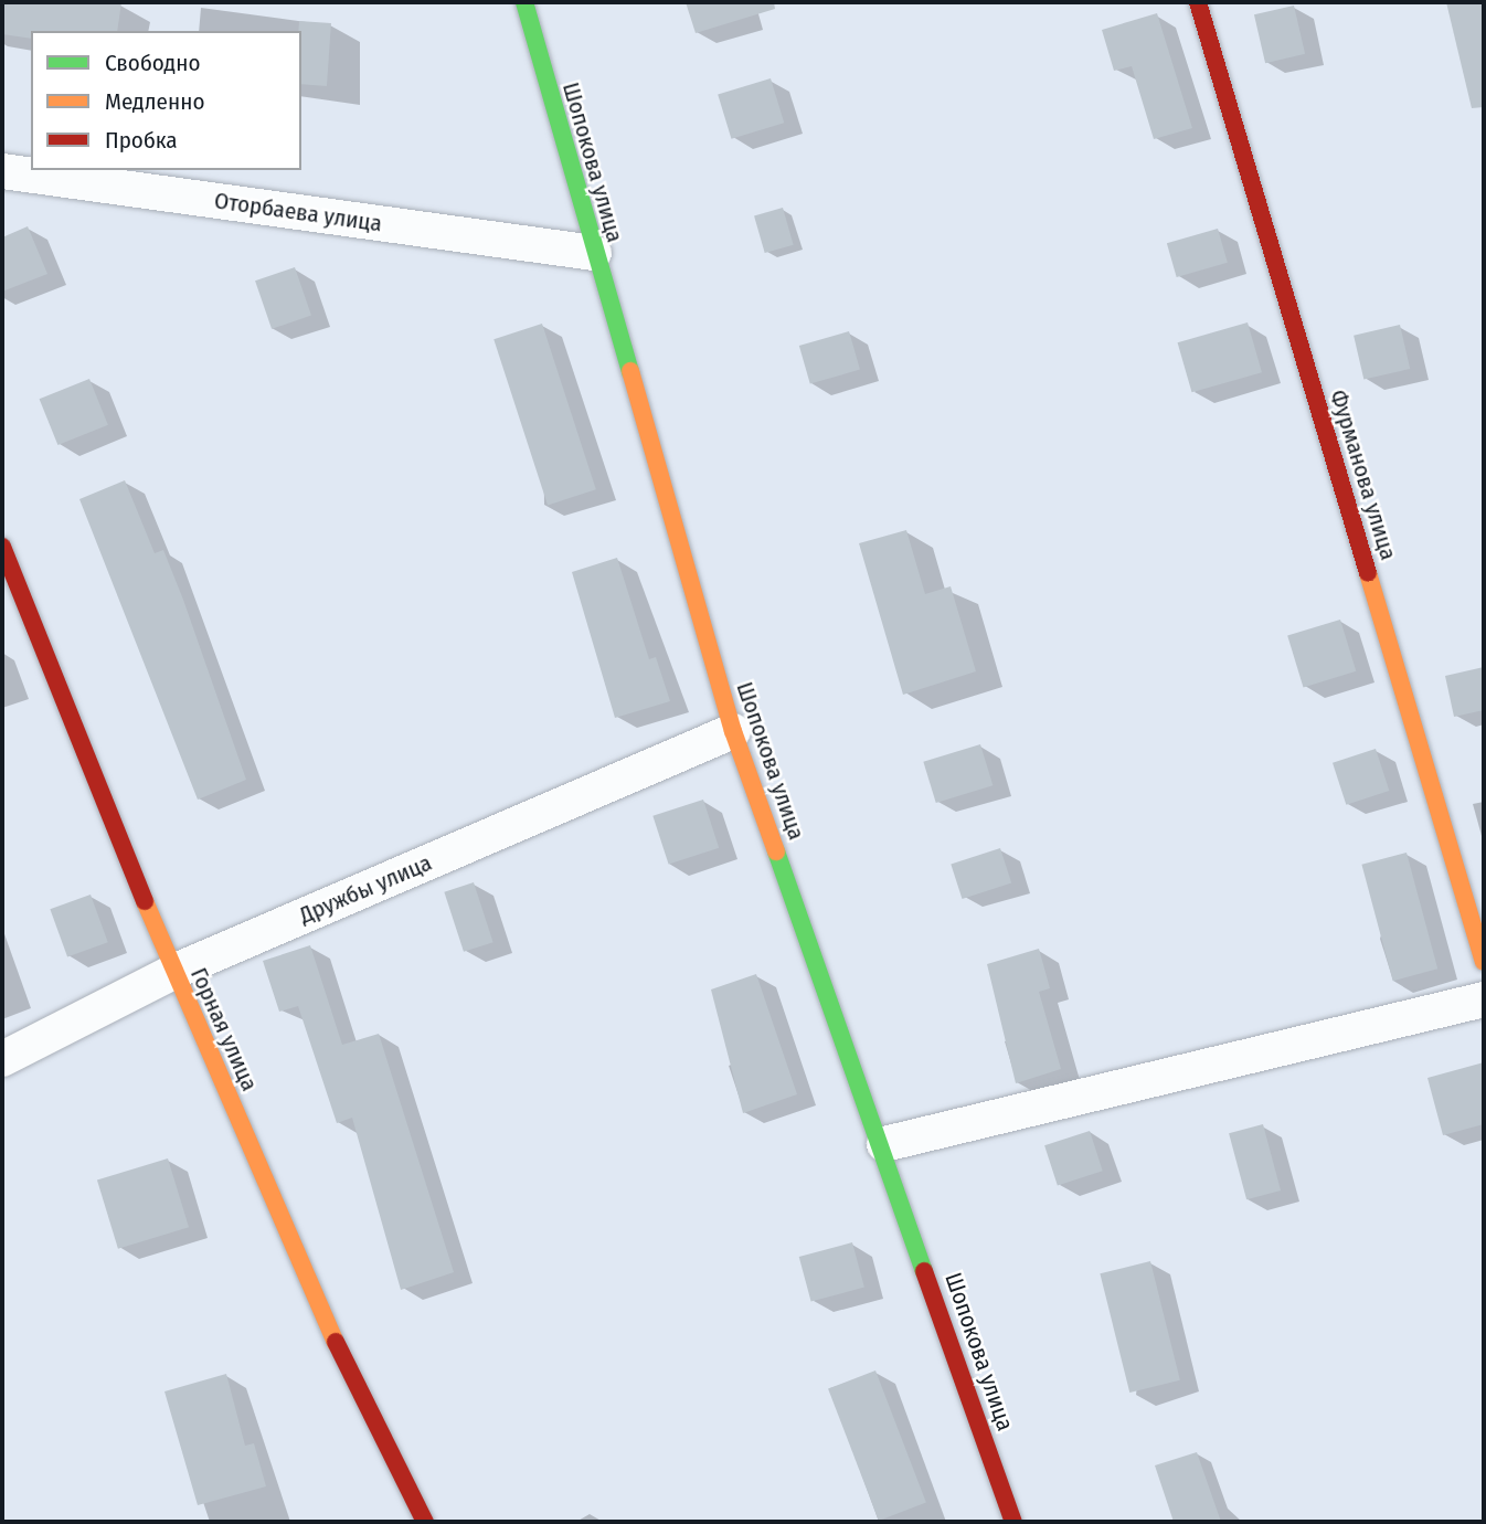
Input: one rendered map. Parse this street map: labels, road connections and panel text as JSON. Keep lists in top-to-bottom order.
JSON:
{
  "streets": {
    "street": [
      "Шопокова улица",
      "Оторбаева улица",
      "Фурманова улица",
      "Дружбы улица",
      "Горная улица"
    ]
  },
  "crossings": [
    ["Шопокова улица", "Оторбаева улица"],
    ["Шопокова улица", "Дружбы улица"],
    ["Дружбы улица", "Горная улица"]
  ],
  "legend": ["Свободно", "Медленно", "Пробка"]
}
